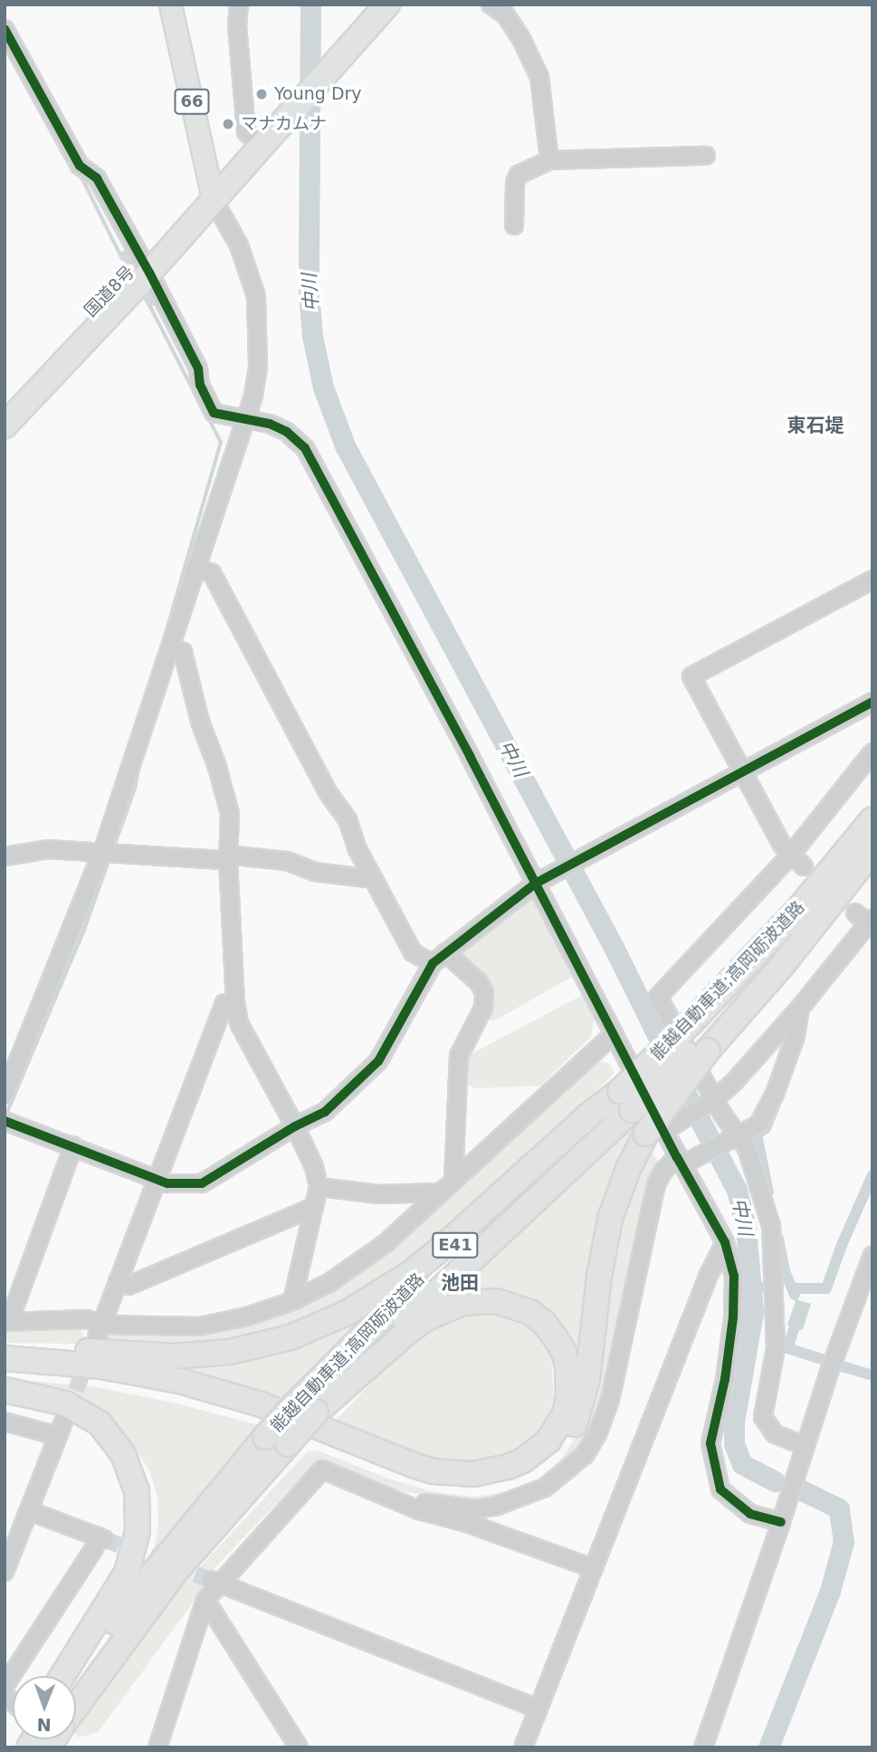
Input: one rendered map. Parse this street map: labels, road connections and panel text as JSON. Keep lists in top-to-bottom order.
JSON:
{
  "streets": {
    "highway": ["国道8号", "能越自動車道;高岡砺波道路", "E41"],
    "main road": ["66"]
  },
  "crossings": [
    ["66", "国道8号"]
  ],
  "districts": ["東石堤", "池田"],
  "water": ["中川"],
  "places": ["Young Dry", "マナカムナ"],
  "north": "bottom"
}
